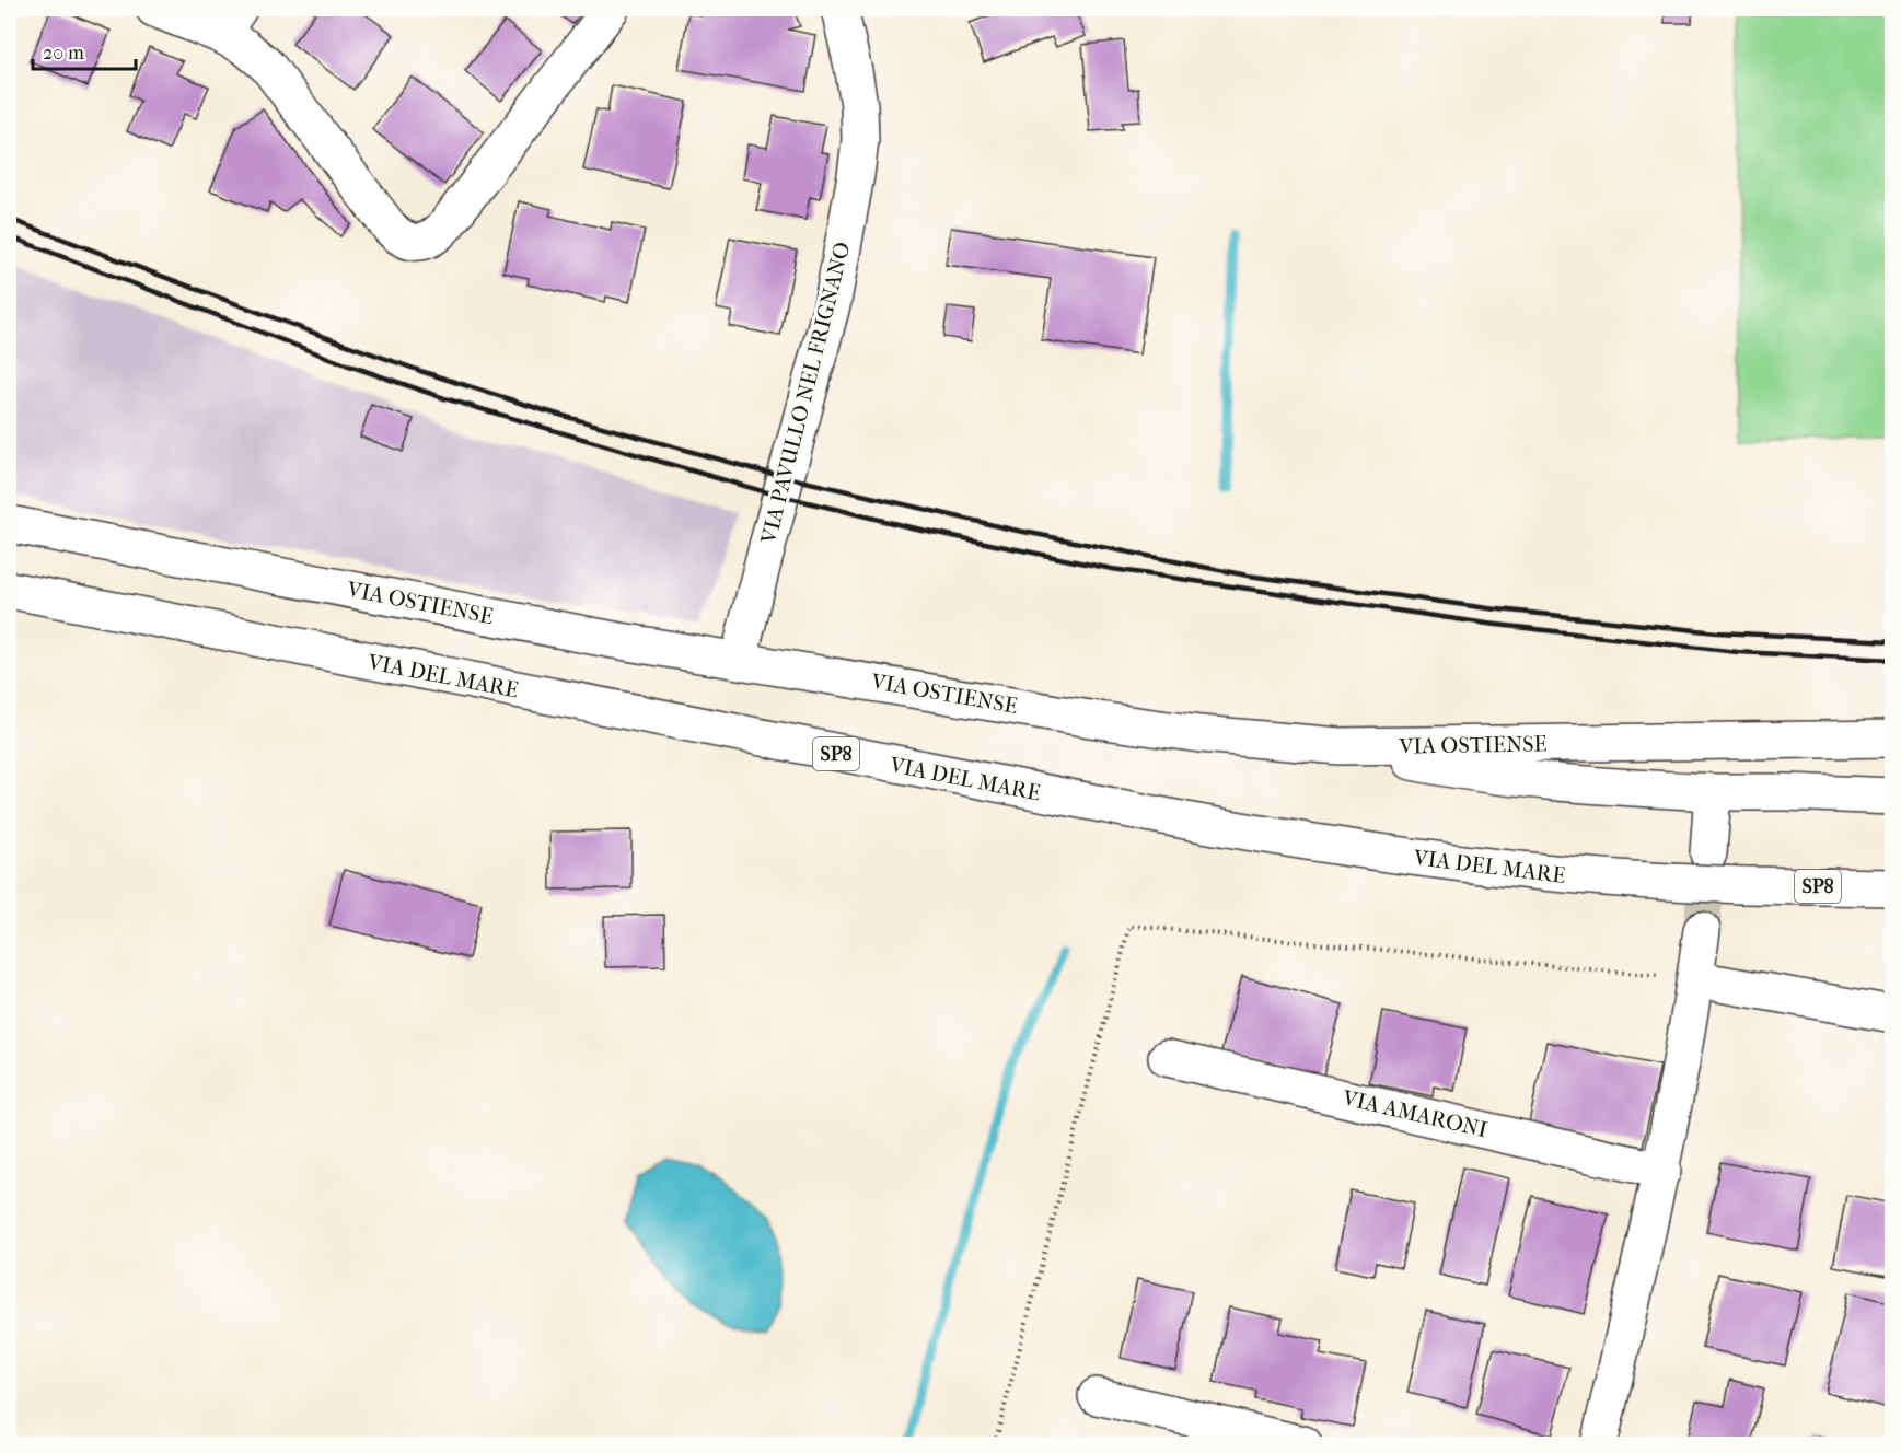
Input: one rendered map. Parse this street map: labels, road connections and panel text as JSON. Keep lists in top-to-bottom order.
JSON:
{
  "streets": {
    "main road": [
      "VIA PAVULLO NEL FRIGNANO",
      "VIA OSTIENSE",
      "VIA DEL MARE",
      "SP8",
      "VIA AMARONI"
    ]
  },
  "crossings": [
    ["VIA PAVULLO NEL FRIGNANO", "VIA OSTIENSE"]
  ],
  "scale_bar": "20 m"
}
